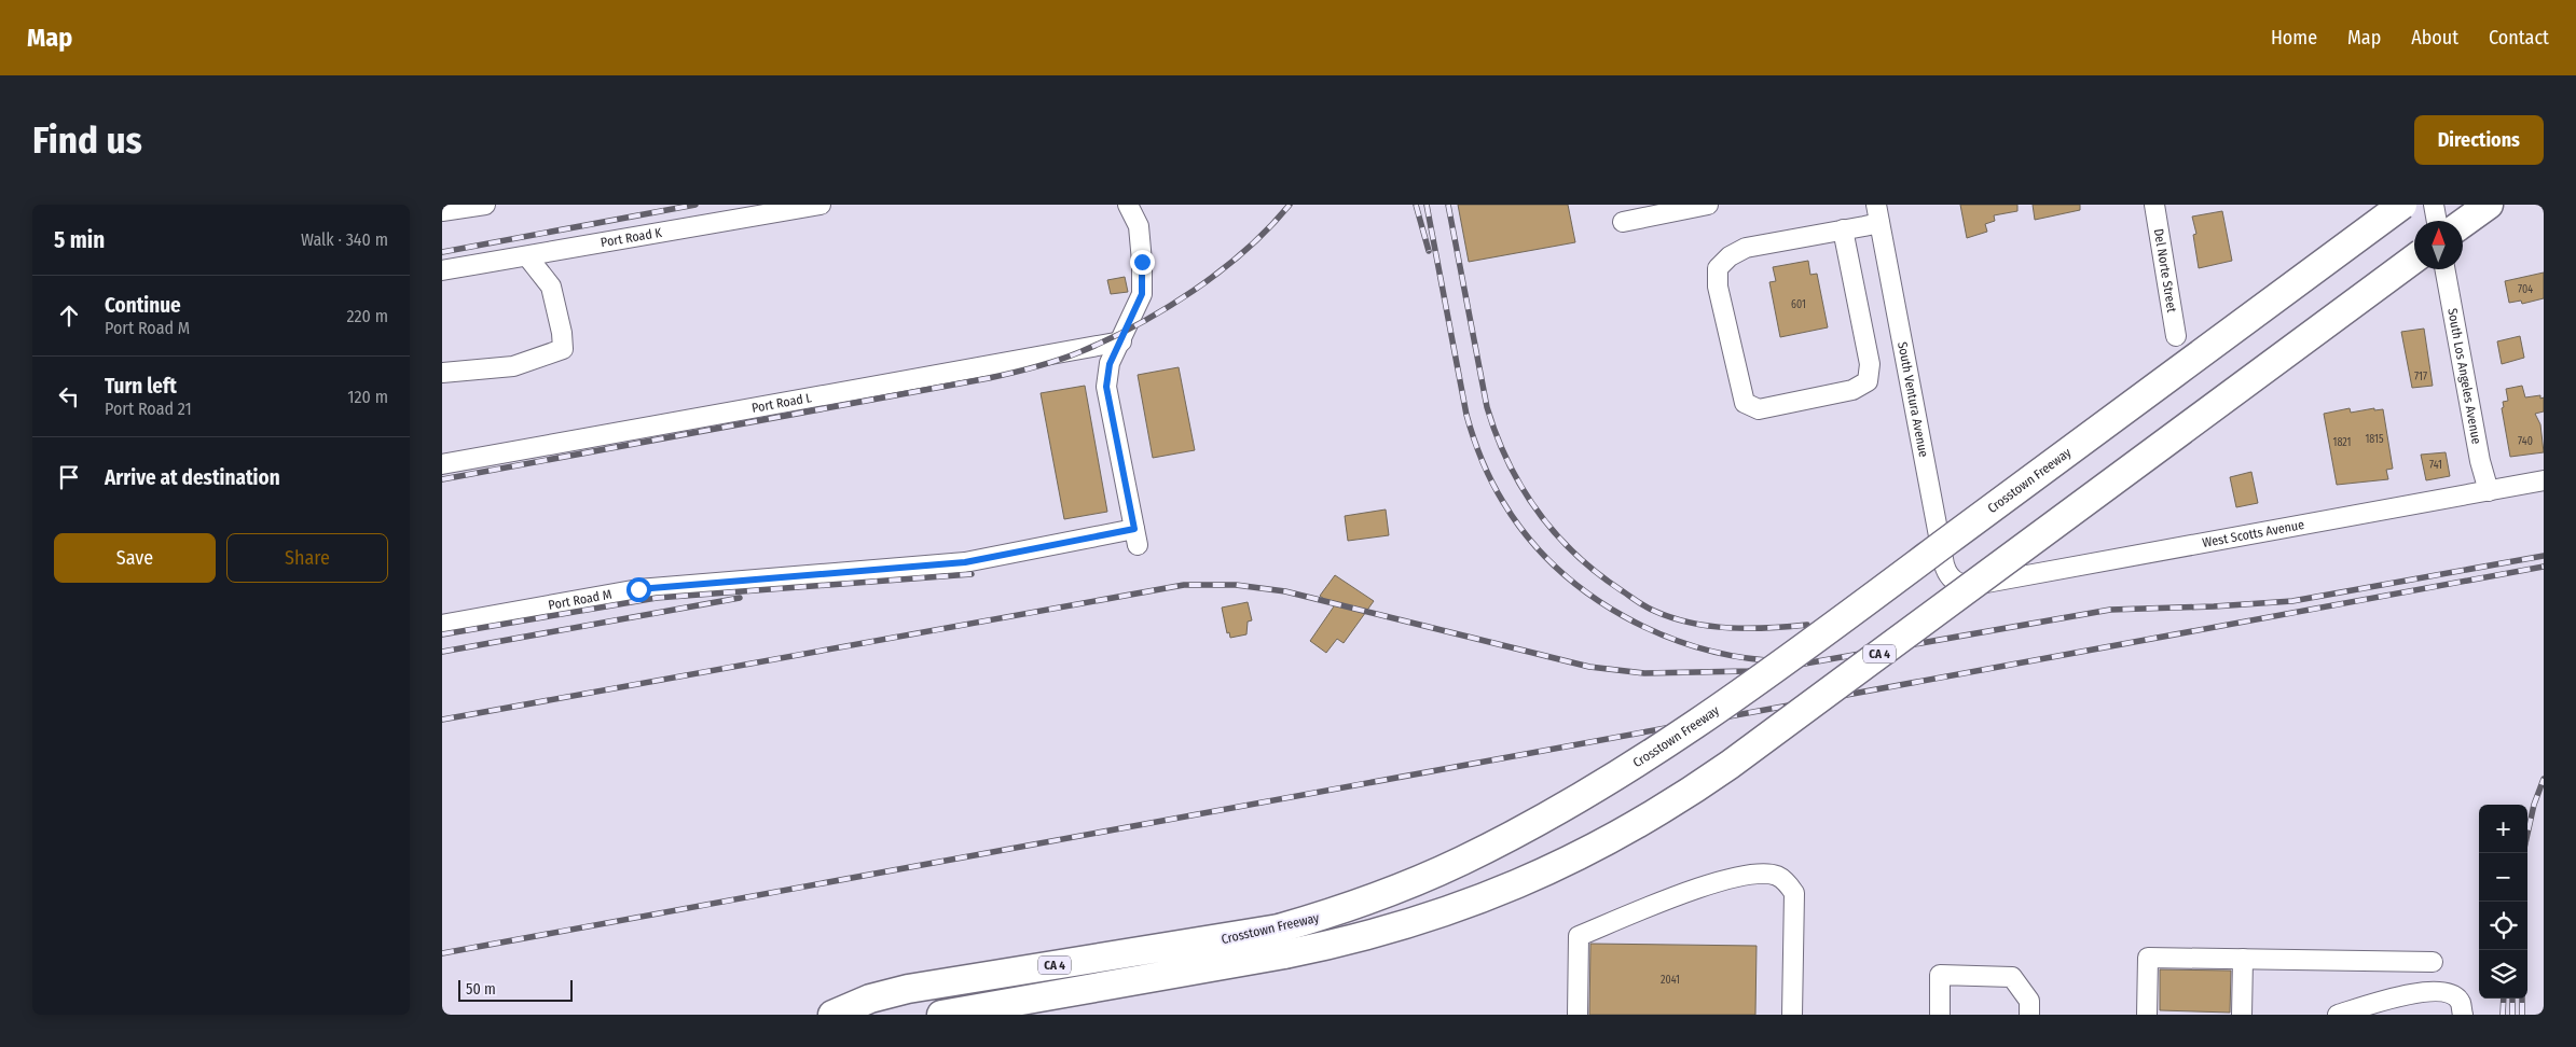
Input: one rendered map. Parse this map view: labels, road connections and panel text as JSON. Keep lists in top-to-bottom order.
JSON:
{
  "streets": {
    "highway": ["Crosstown Freeway", "CA 4"],
    "street": [
      "Port Road K",
      "Del Norte Street",
      "South Los Angeles Avenue",
      "South Ventura Avenue",
      "Port Road L",
      "West Scotts Avenue",
      "Port Road M"
    ]
  },
  "crossings": [
    ["South Los Angeles Avenue", "West Scotts Avenue"],
    ["South Ventura Avenue", "West Scotts Avenue"],
    ["Port Road L", "Port Road M"]
  ],
  "house_numbers": [
    "704",
    "601",
    "717",
    "1815",
    "740",
    "1821",
    "741",
    "2041"
  ],
  "scale_bar": "50 m",
  "north": "top",
  "page": {
    "header": "Map",
    "nav": [
      "Home",
      "Map",
      "About",
      "Contact"
    ],
    "buttons": [
      "Directions",
      ["Save", "Share"]
    ],
    "title": "Find us",
    "heading": ["5 min", "Walk · 340 m"],
    "list": [
      ["Continue", "Port Road M", "220 m"],
      ["Turn left", "Port Road 21", "120 m"],
      "Arrive at destination"
    ],
    "map_buttons": ["+", "−"],
    "scale": "50 m"
  }
}
